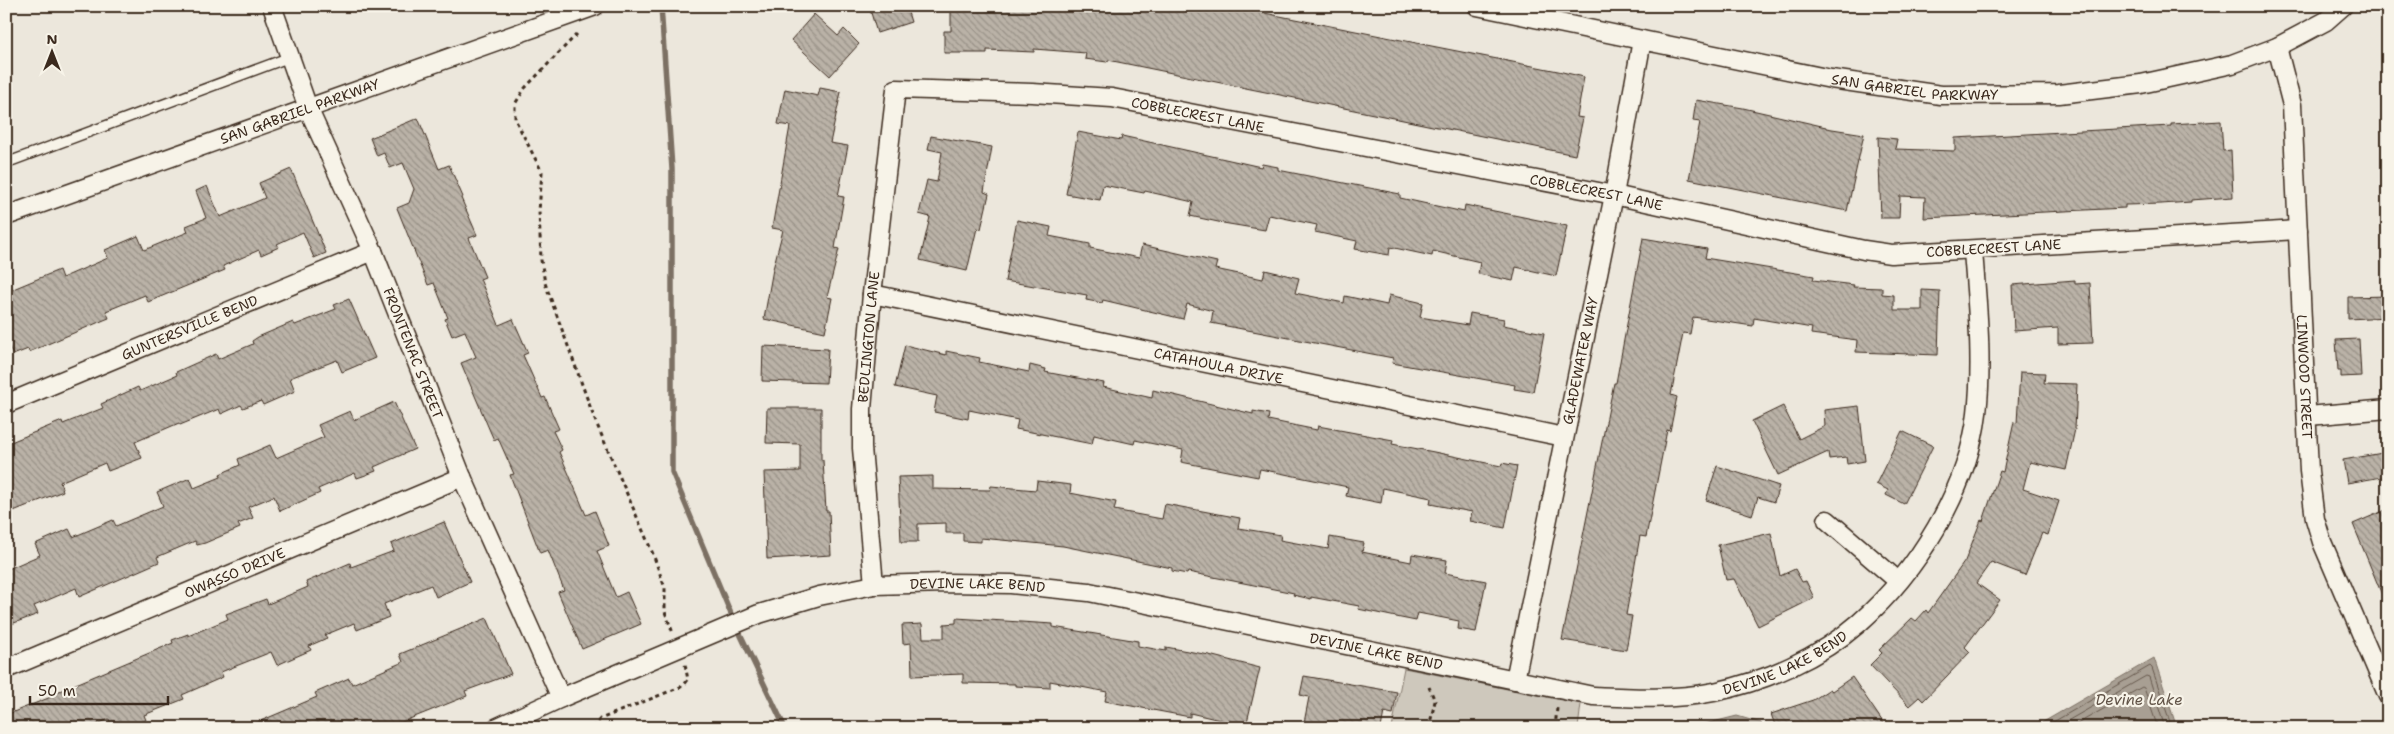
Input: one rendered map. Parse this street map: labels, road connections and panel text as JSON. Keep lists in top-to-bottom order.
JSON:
{
  "streets": {
    "street": [
      "SAN GABRIEL PARKWAY",
      "COBBLECREST LANE",
      "GUNTERSVILLE BEND",
      "BEDLINGTON LANE",
      "FRONTENAC STREET",
      "GLADEWATER WAY",
      "CATAHOULA DRIVE",
      "LINWOOD STREET",
      "OWASSO DRIVE",
      "DEVINE LAKE BEND"
    ]
  },
  "crossings": [
    ["SAN GABRIEL PARKWAY", "FRONTENAC STREET"],
    ["SAN GABRIEL PARKWAY", "GLADEWATER WAY"],
    ["SAN GABRIEL PARKWAY", "LINWOOD STREET"],
    ["COBBLECREST LANE", "BEDLINGTON LANE"],
    ["COBBLECREST LANE", "GLADEWATER WAY"],
    ["COBBLECREST LANE", "LINWOOD STREET"],
    ["COBBLECREST LANE", "DEVINE LAKE BEND"],
    ["GUNTERSVILLE BEND", "FRONTENAC STREET"],
    ["BEDLINGTON LANE", "CATAHOULA DRIVE"],
    ["BEDLINGTON LANE", "DEVINE LAKE BEND"],
    ["FRONTENAC STREET", "OWASSO DRIVE"],
    ["FRONTENAC STREET", "DEVINE LAKE BEND"],
    ["GLADEWATER WAY", "CATAHOULA DRIVE"],
    ["GLADEWATER WAY", "DEVINE LAKE BEND"]
  ],
  "water": ["Devine Lake"],
  "scale_bar": "50 m",
  "north": "top"
}
